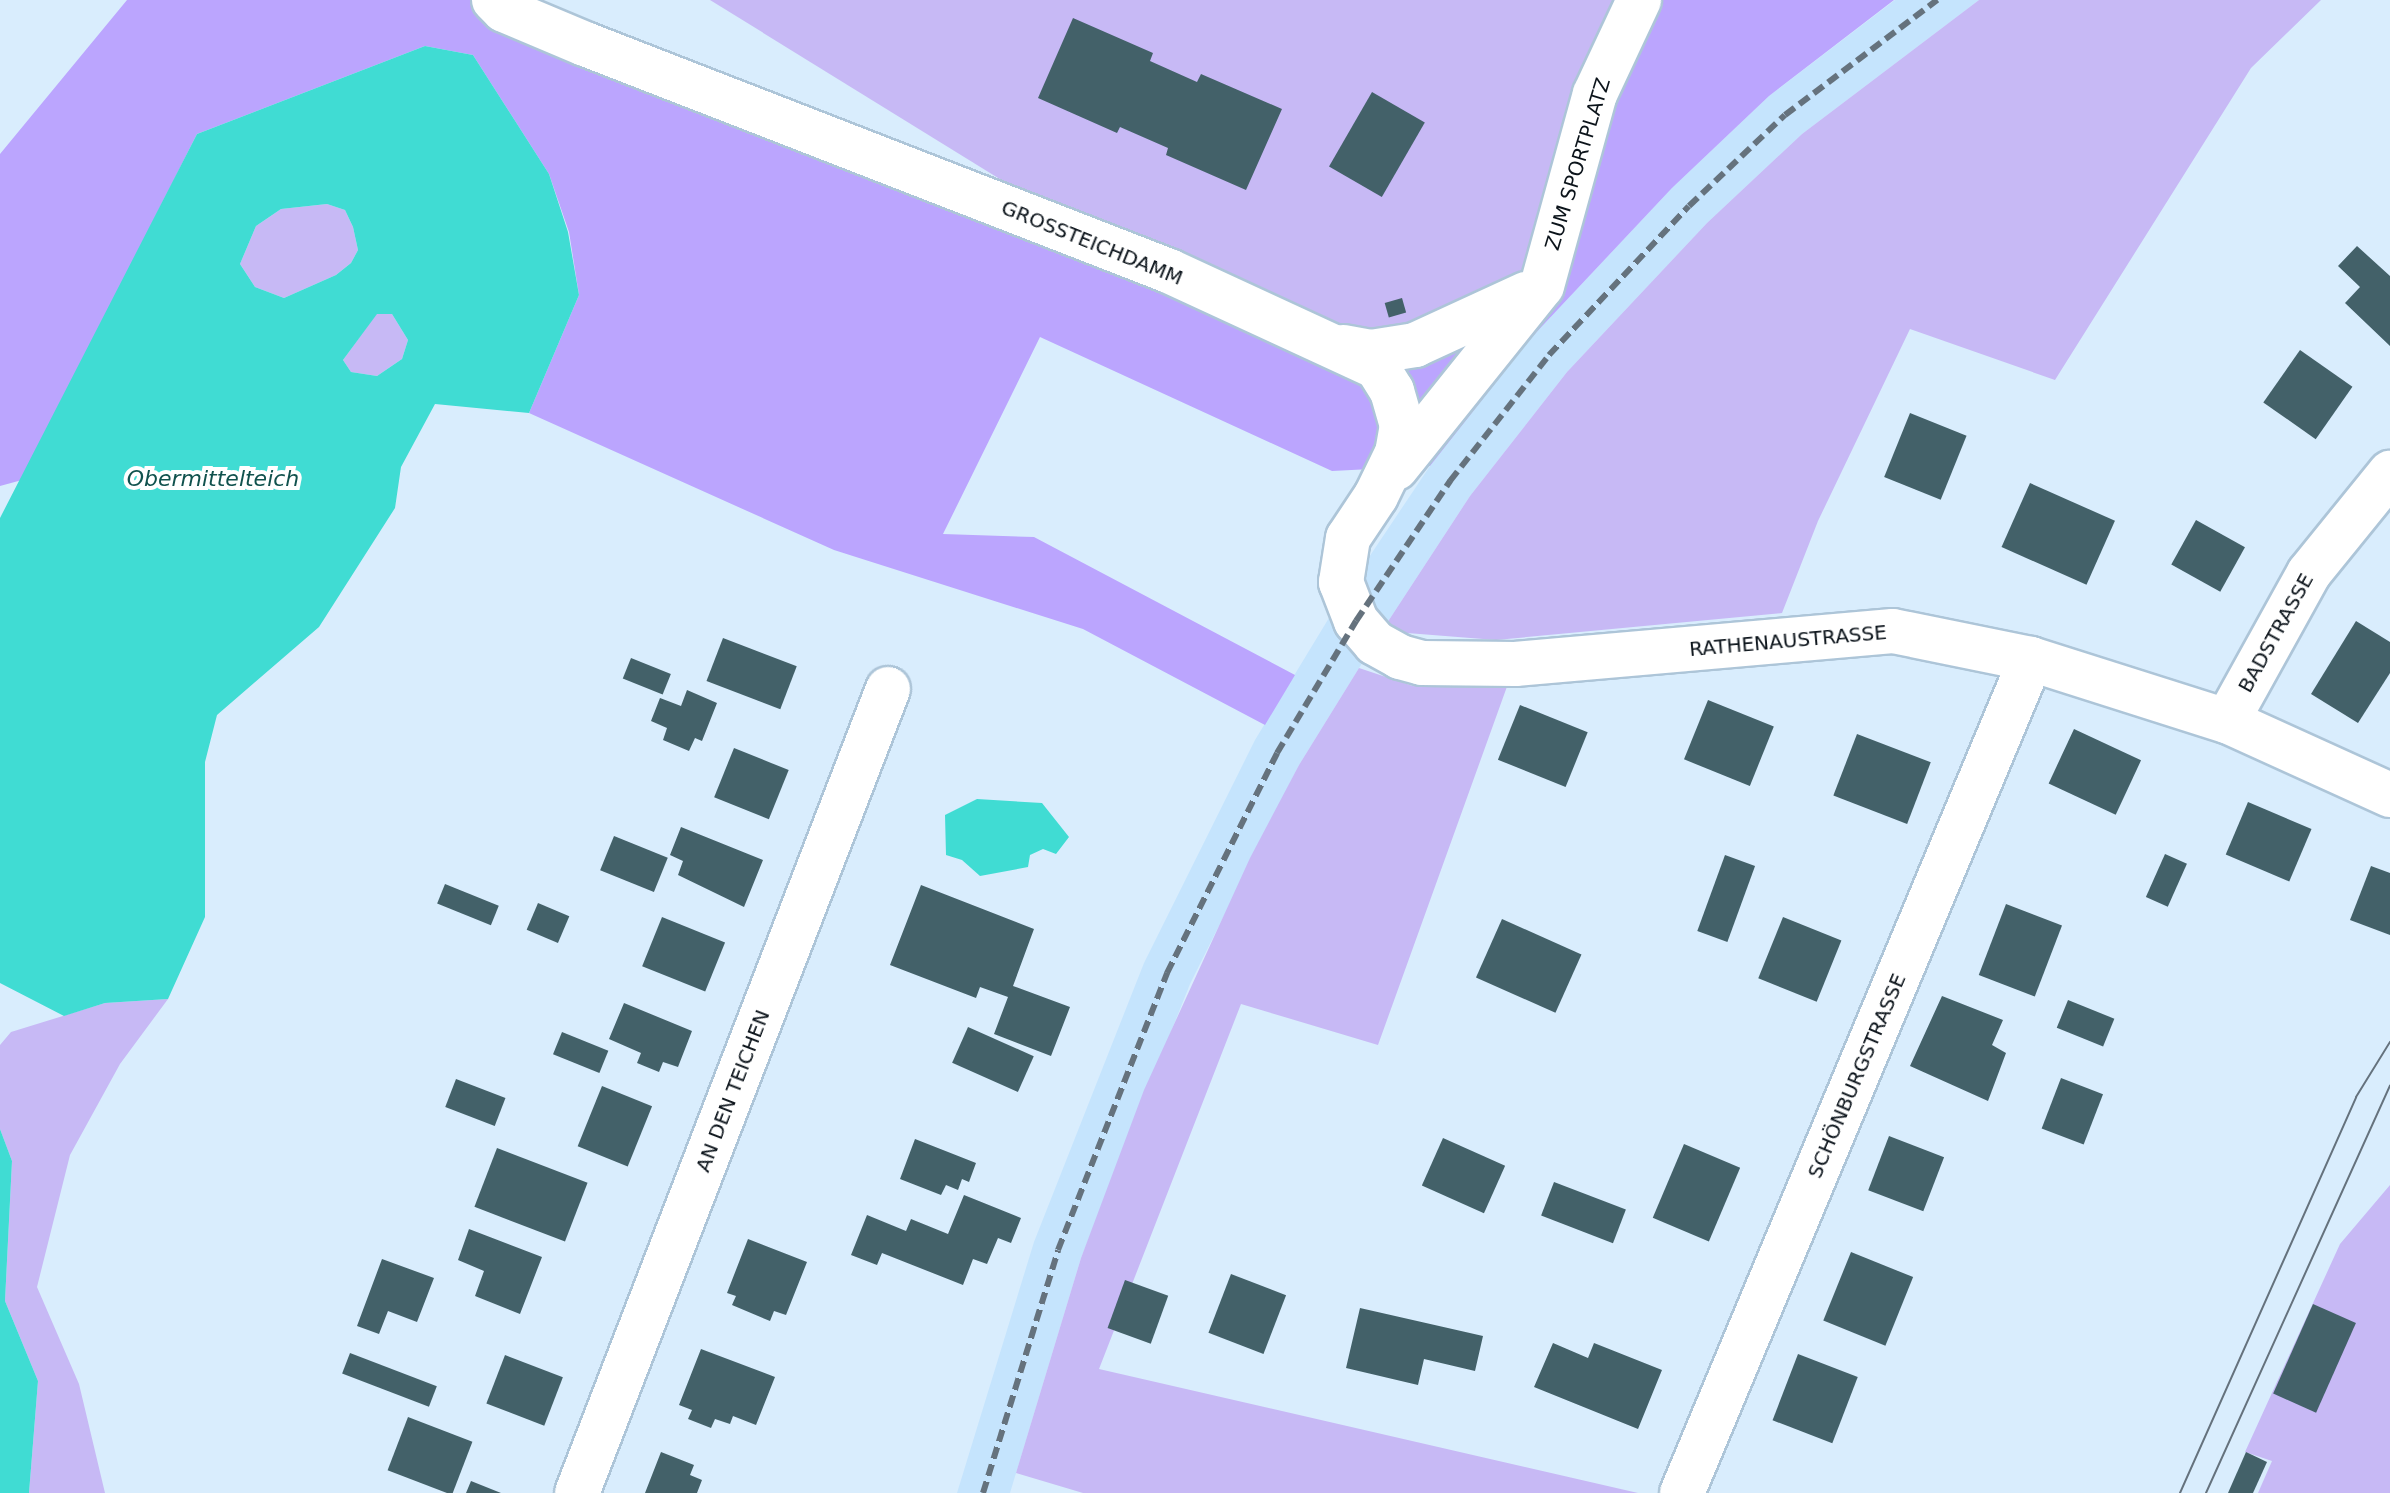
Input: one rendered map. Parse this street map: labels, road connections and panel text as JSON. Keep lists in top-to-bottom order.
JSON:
{
  "streets": {
    "street": [
      "ZUM SPORTPLATZ",
      "GROSSTEICHDAMM",
      "BADSTRASSE",
      "RATHENAUSTRASSE",
      "SCHÖNBURGSTRASSE",
      "AN DEN TEICHEN"
    ]
  },
  "crossings": [
    ["ZUM SPORTPLATZ", "GROSSTEICHDAMM"],
    ["GROSSTEICHDAMM", "RATHENAUSTRASSE"],
    ["BADSTRASSE", "RATHENAUSTRASSE"],
    ["RATHENAUSTRASSE", "SCHÖNBURGSTRASSE"]
  ],
  "water": ["Obermittelteich"]
}
